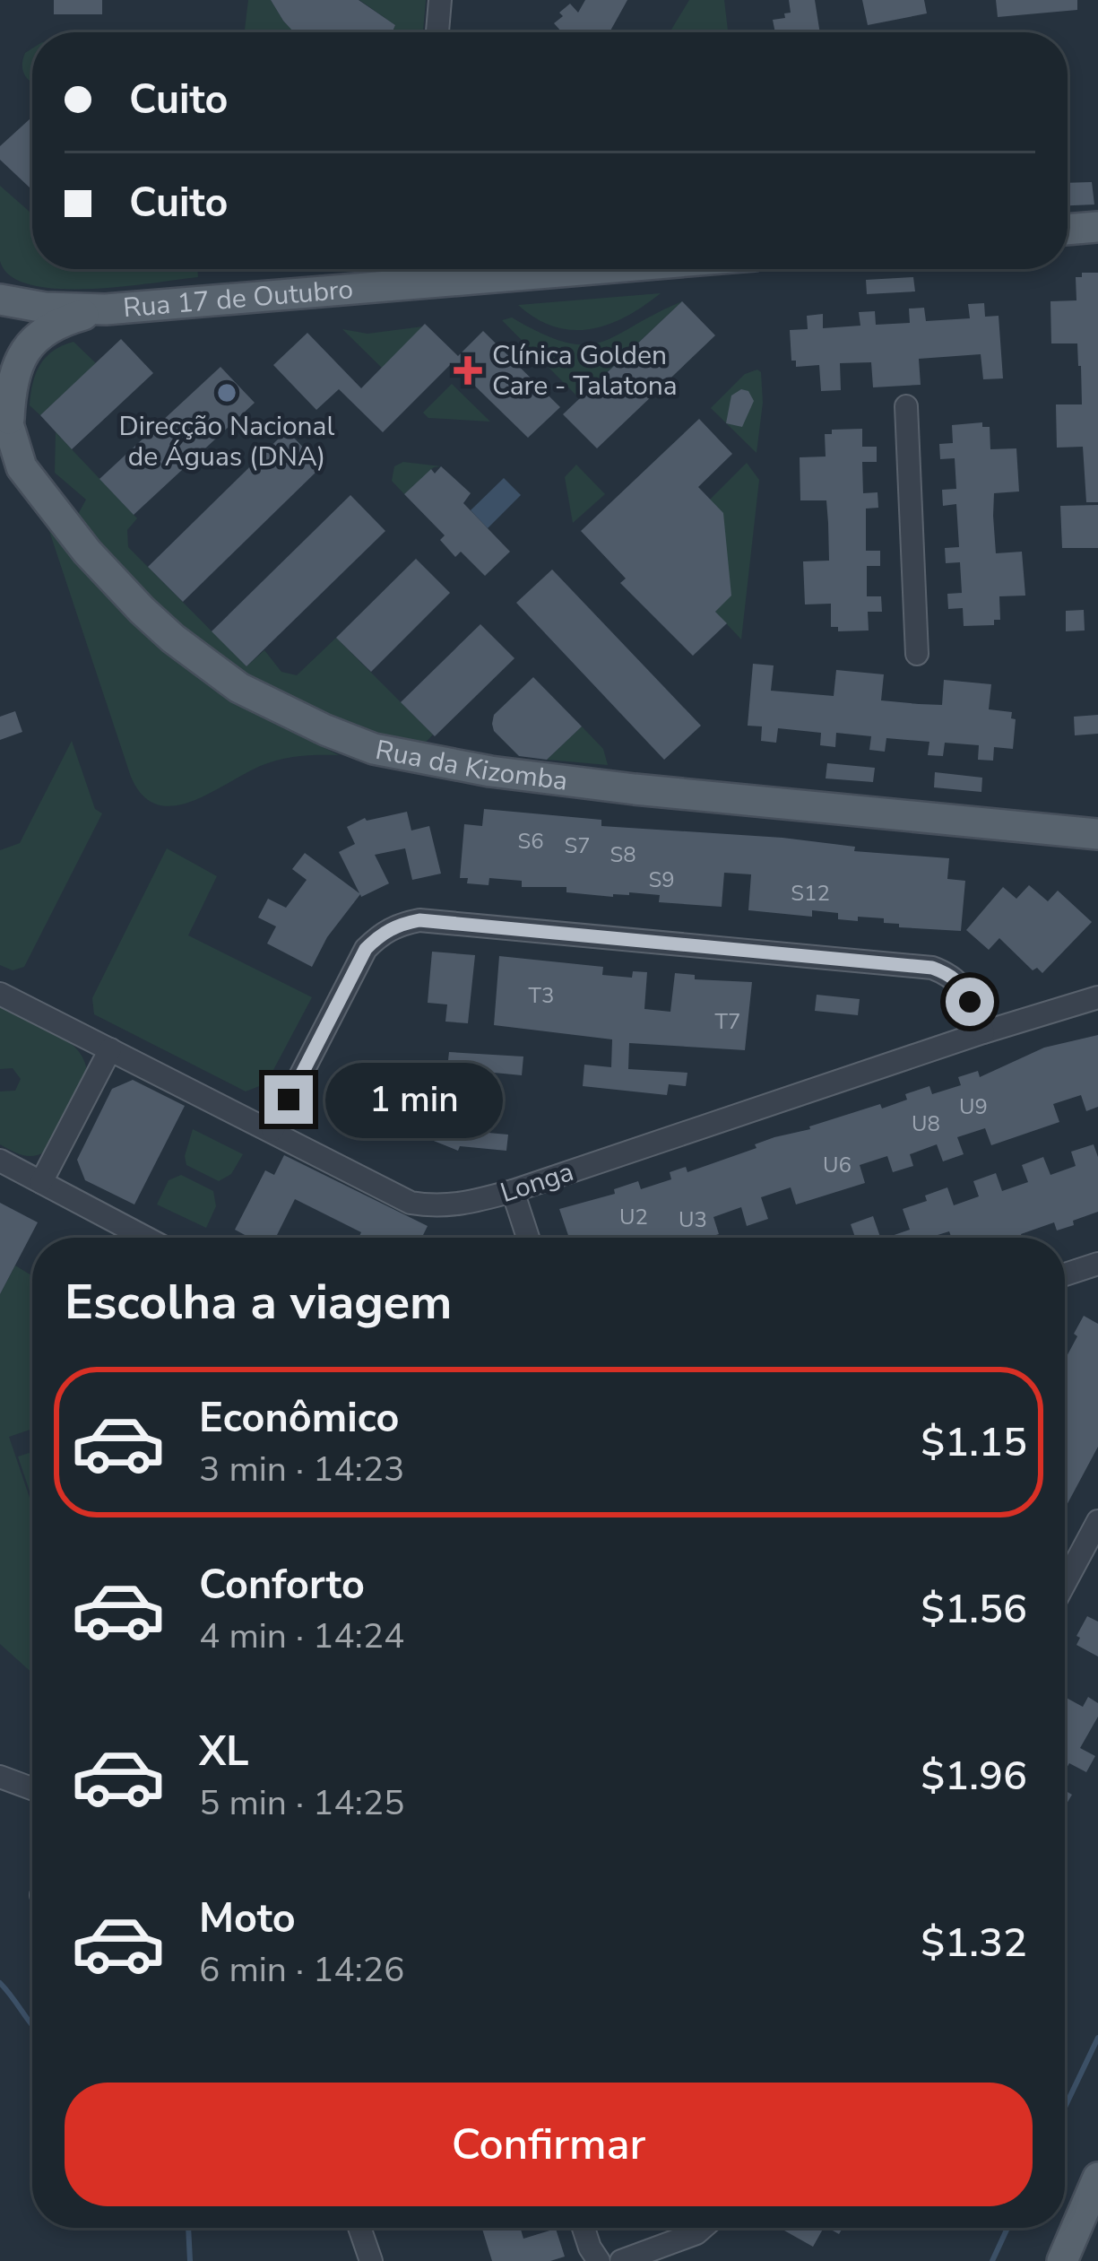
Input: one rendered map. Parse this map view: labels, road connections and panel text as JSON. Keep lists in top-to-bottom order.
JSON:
{
  "streets": {
    "main road": ["Rua 17 de Outubro", "Rua da Kizomba"],
    "street": ["Longa"]
  },
  "places": {
    "health": ["Clínica Golden Care - Talatona"],
    "other": ["Direcção Nacional de Águas (DNA)"]
  },
  "house_numbers": [
    "S6",
    "S7",
    "S8",
    "S9",
    "S12",
    "T3",
    "T7",
    "U9",
    "U8",
    "U6",
    "U2",
    "U3"
  ],
  "page": {
    "banner": ["Cuito", "Cuito"],
    "bubble": "1 min",
    "heading": "Escolha a viagem",
    "list": [
      {
        "name": "Econômico",
        "note": "3 min · 14:23",
        "value": "$1.15"
      },
      {
        "name": "Conforto",
        "note": "4 min · 14:24",
        "value": "$1.56"
      },
      {
        "name": "XL",
        "note": "5 min · 14:25",
        "value": "$1.96"
      },
      {
        "name": "Moto",
        "note": "6 min · 14:26",
        "value": "$1.32"
      }
    ],
    "buttons": "Confirmar"
  }
}
